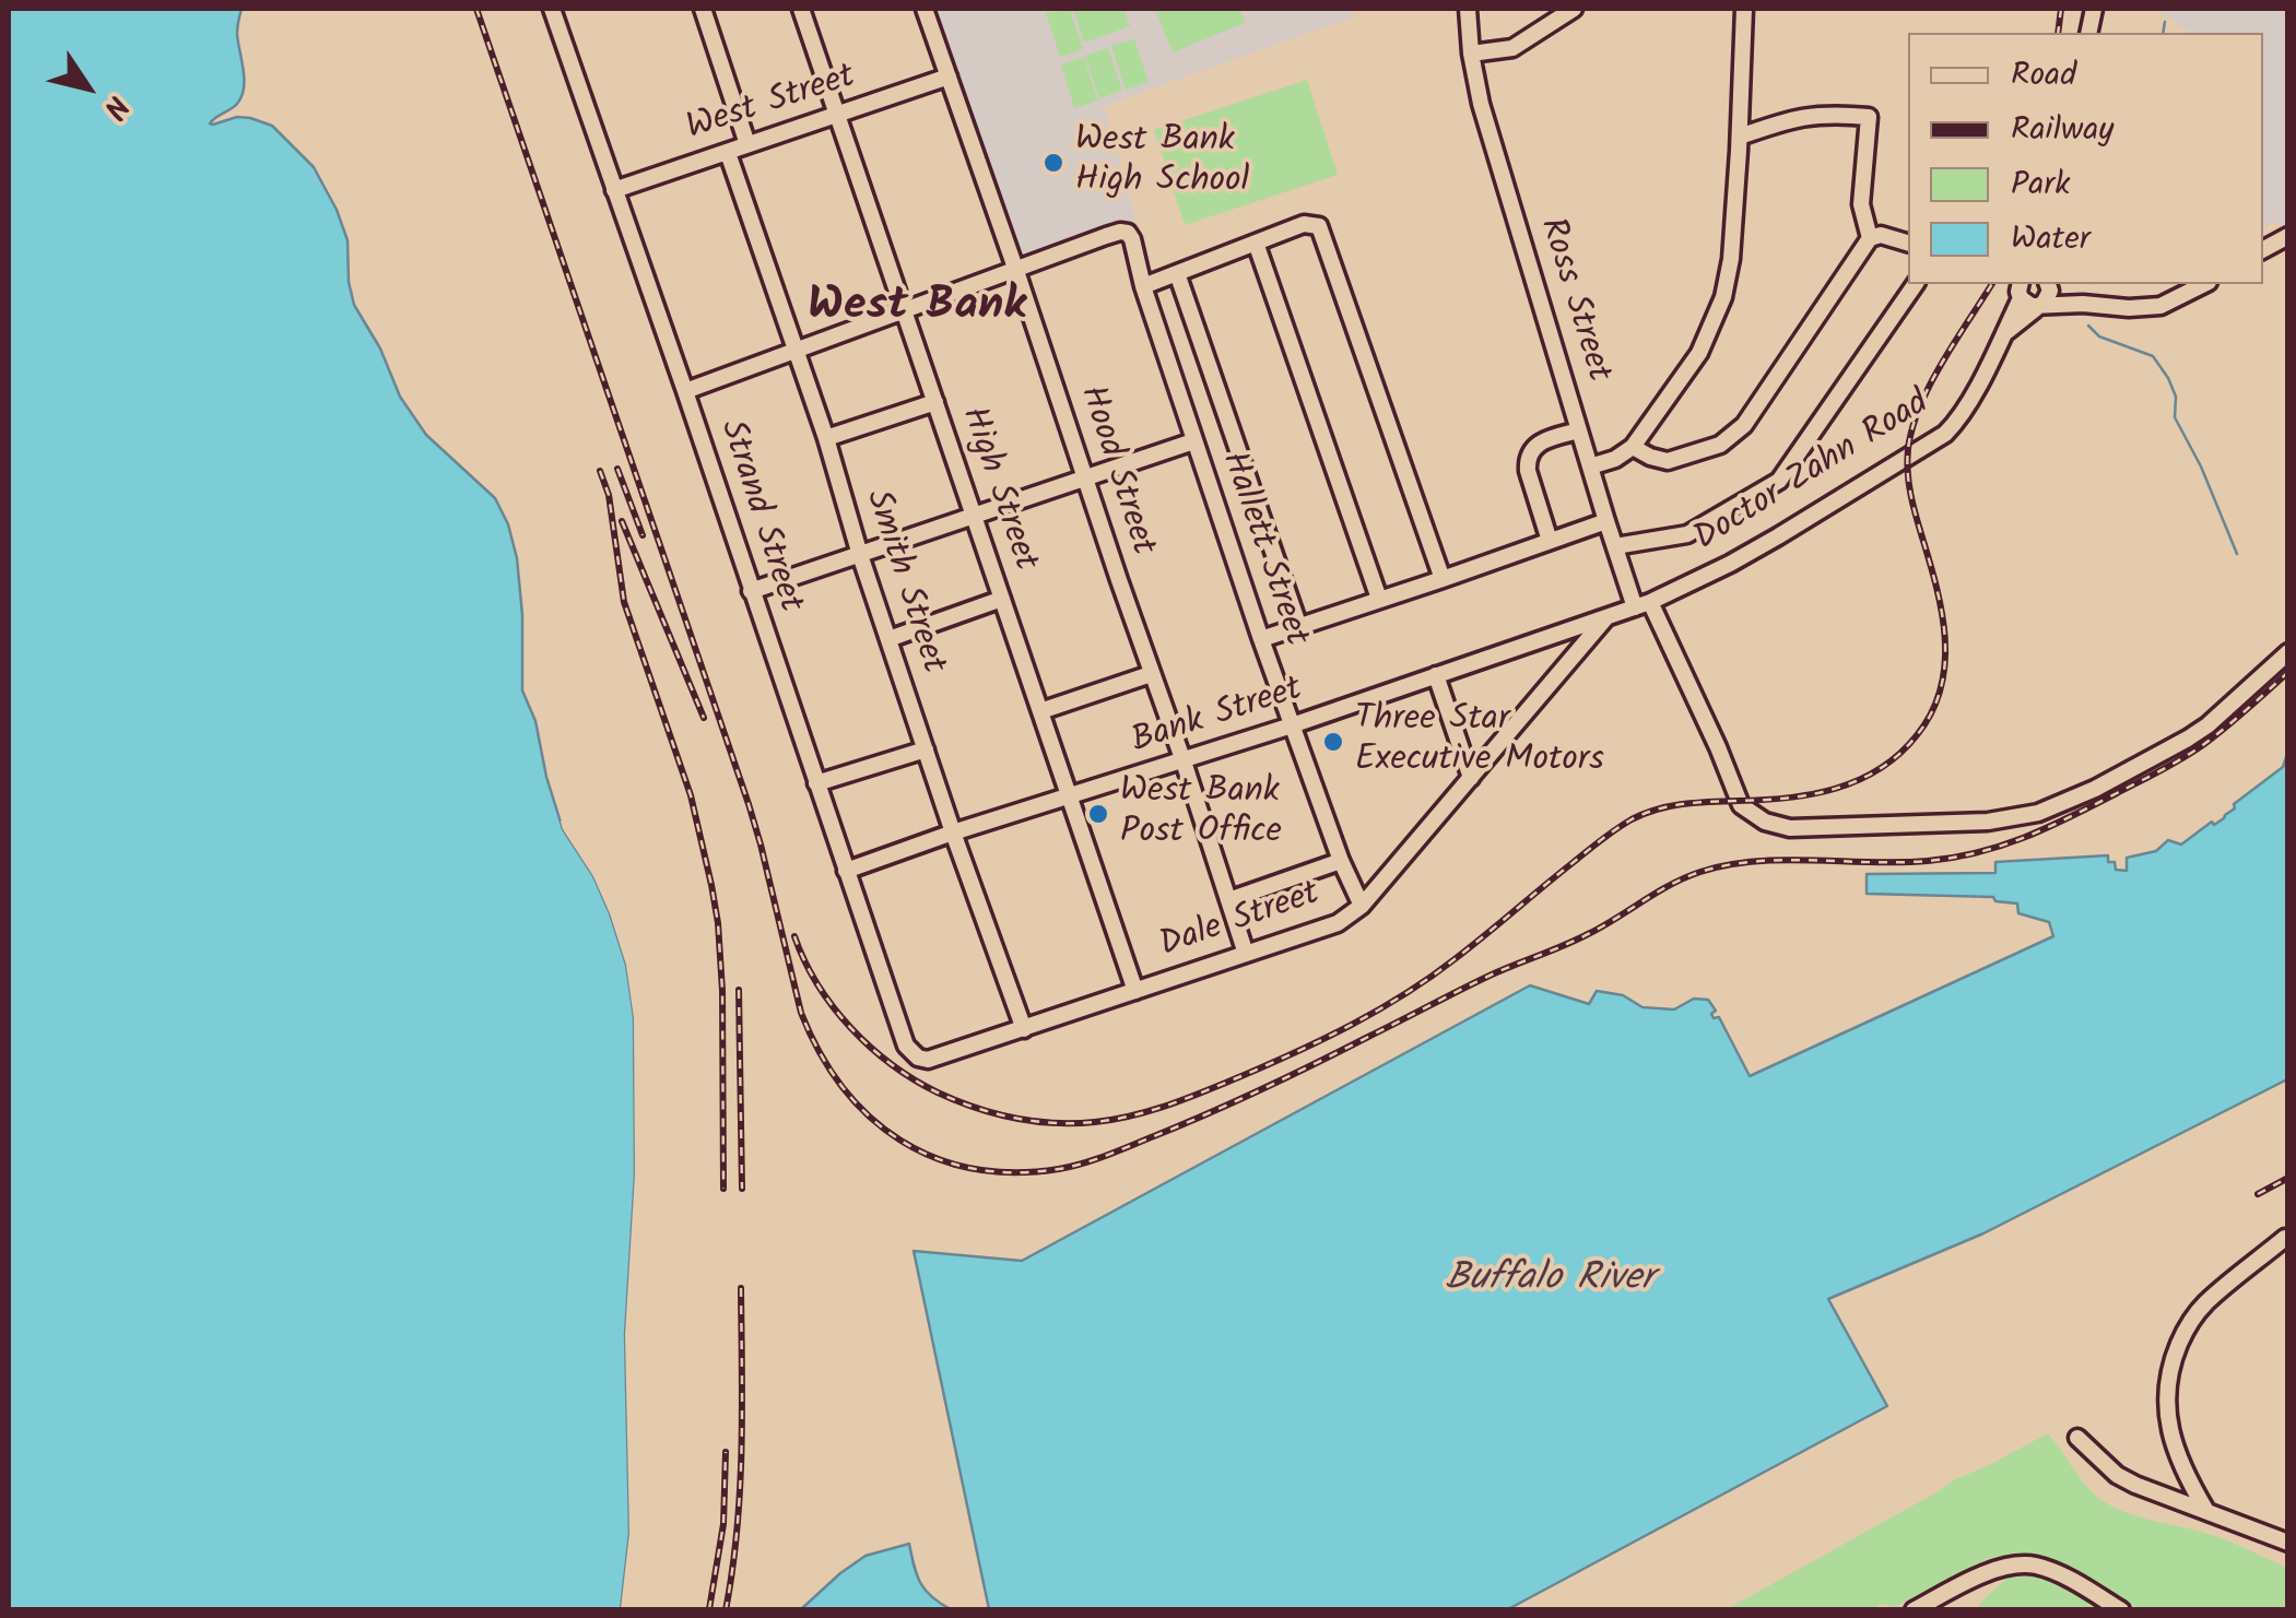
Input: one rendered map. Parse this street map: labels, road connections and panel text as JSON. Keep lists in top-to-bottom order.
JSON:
{
  "streets": {
    "street": [
      "West Street",
      "Ross Street",
      "Hood Street",
      "Doctor Zahn Road",
      "High Street",
      "Strand Street",
      "Hallett Street",
      "Smith Street",
      "Bank Street",
      "Dale Street"
    ]
  },
  "crossings": [
    ["West Street", "Hood Street"],
    ["West Street", "High Street"],
    ["West Street", "Strand Street"],
    ["West Street", "Smith Street"],
    ["Ross Street", "Doctor Zahn Road"],
    ["Hood Street", "Hallett Street"],
    ["Hood Street", "Bank Street"],
    ["Hood Street", "Dale Street"],
    ["Doctor Zahn Road", "Bank Street"],
    ["Doctor Zahn Road", "Dale Street"],
    ["High Street", "Bank Street"],
    ["High Street", "Dale Street"],
    ["Strand Street", "Bank Street"],
    ["Strand Street", "Dale Street"],
    ["Hallett Street", "Bank Street"],
    ["Hallett Street", "Dale Street"],
    ["Smith Street", "Bank Street"],
    ["Smith Street", "Dale Street"],
    ["Bank Street", "Dale Street"]
  ],
  "districts": ["West Bank"],
  "water": ["Buffalo River"],
  "places": ["West Bank High School", "Three Star Executive Motors", "West Bank Post Office"],
  "legend": [
    "Road",
    "Railway",
    "Park",
    "Water"
  ],
  "north": "bottom right"
}
